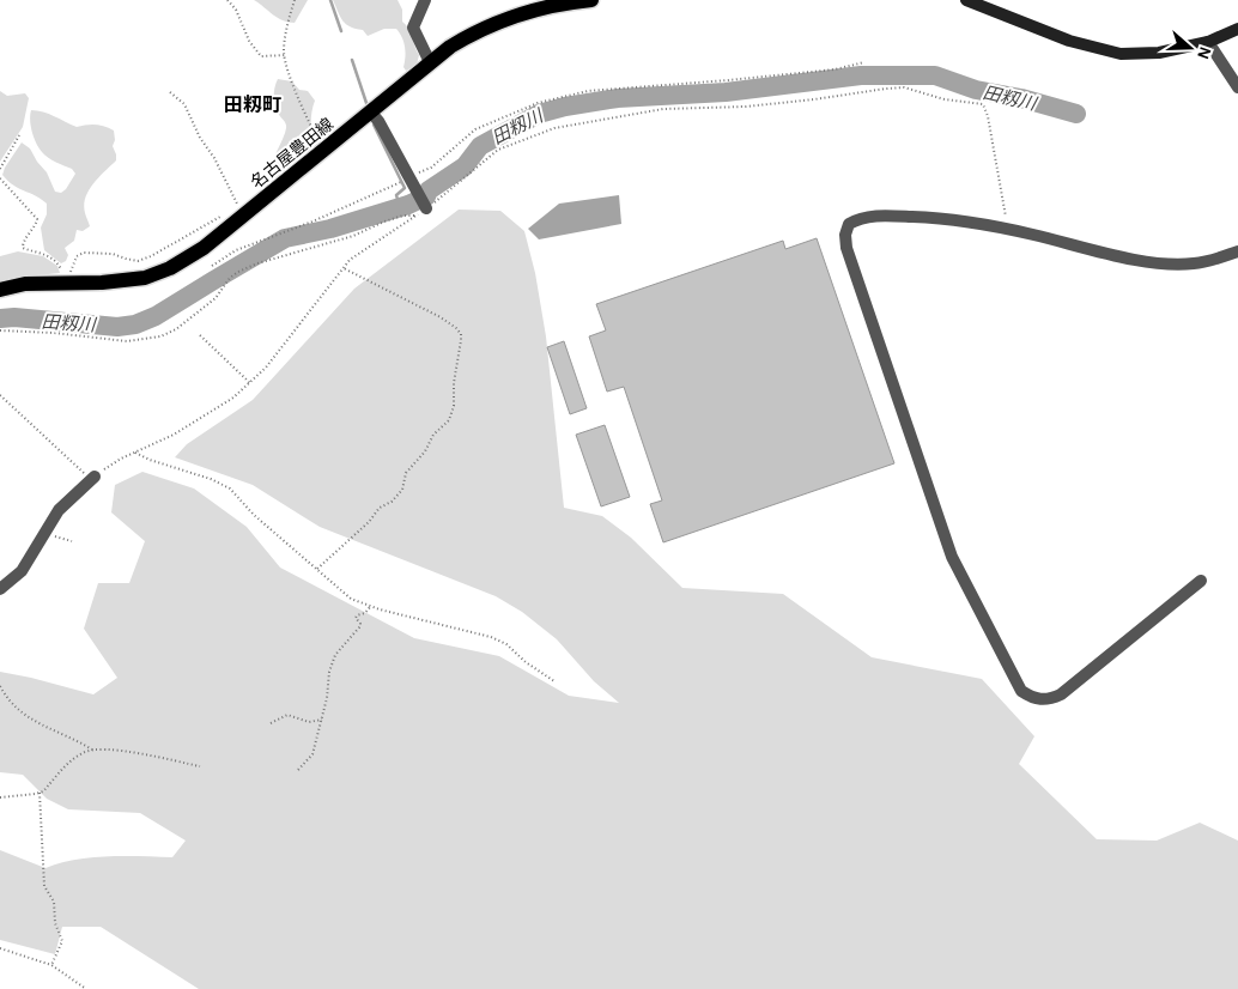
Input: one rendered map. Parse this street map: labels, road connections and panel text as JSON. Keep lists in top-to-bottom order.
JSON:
{
  "streets": {
    "main road": ["名古屋豊田線"]
  },
  "districts": ["田籾町"],
  "water": ["田籾川"],
  "north": "right"
}
